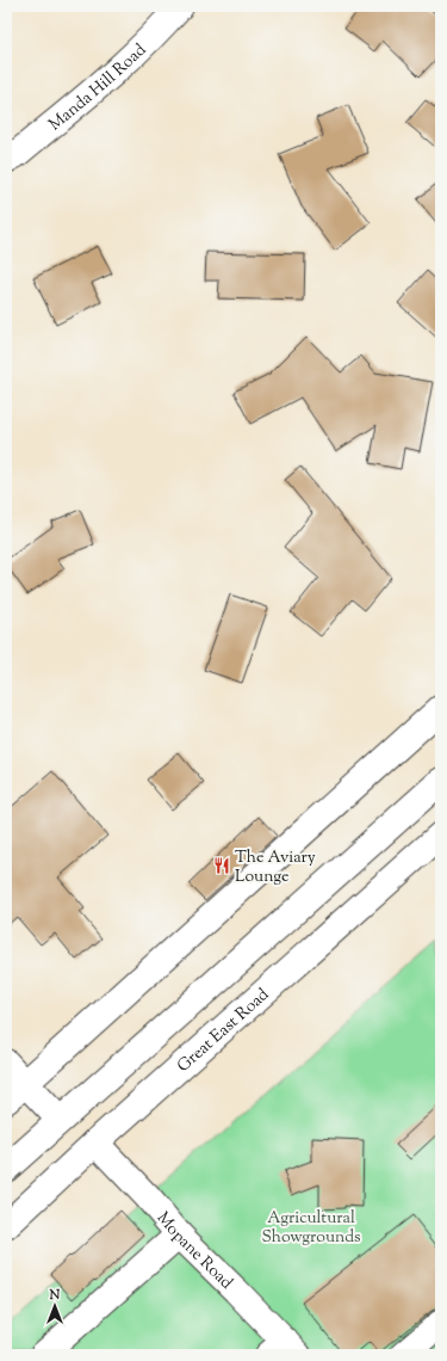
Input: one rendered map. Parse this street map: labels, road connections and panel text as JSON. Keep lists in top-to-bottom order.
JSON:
{
  "streets": {
    "main road": ["Manda Hill Road", "Great East Road", "Mopane Road"]
  },
  "crossings": [
    ["Great East Road", "Mopane Road"]
  ],
  "parks": ["Agricultural Showgrounds"],
  "places": {
    "restaurant": ["The Aviary Lounge"]
  },
  "north": "top"
}
